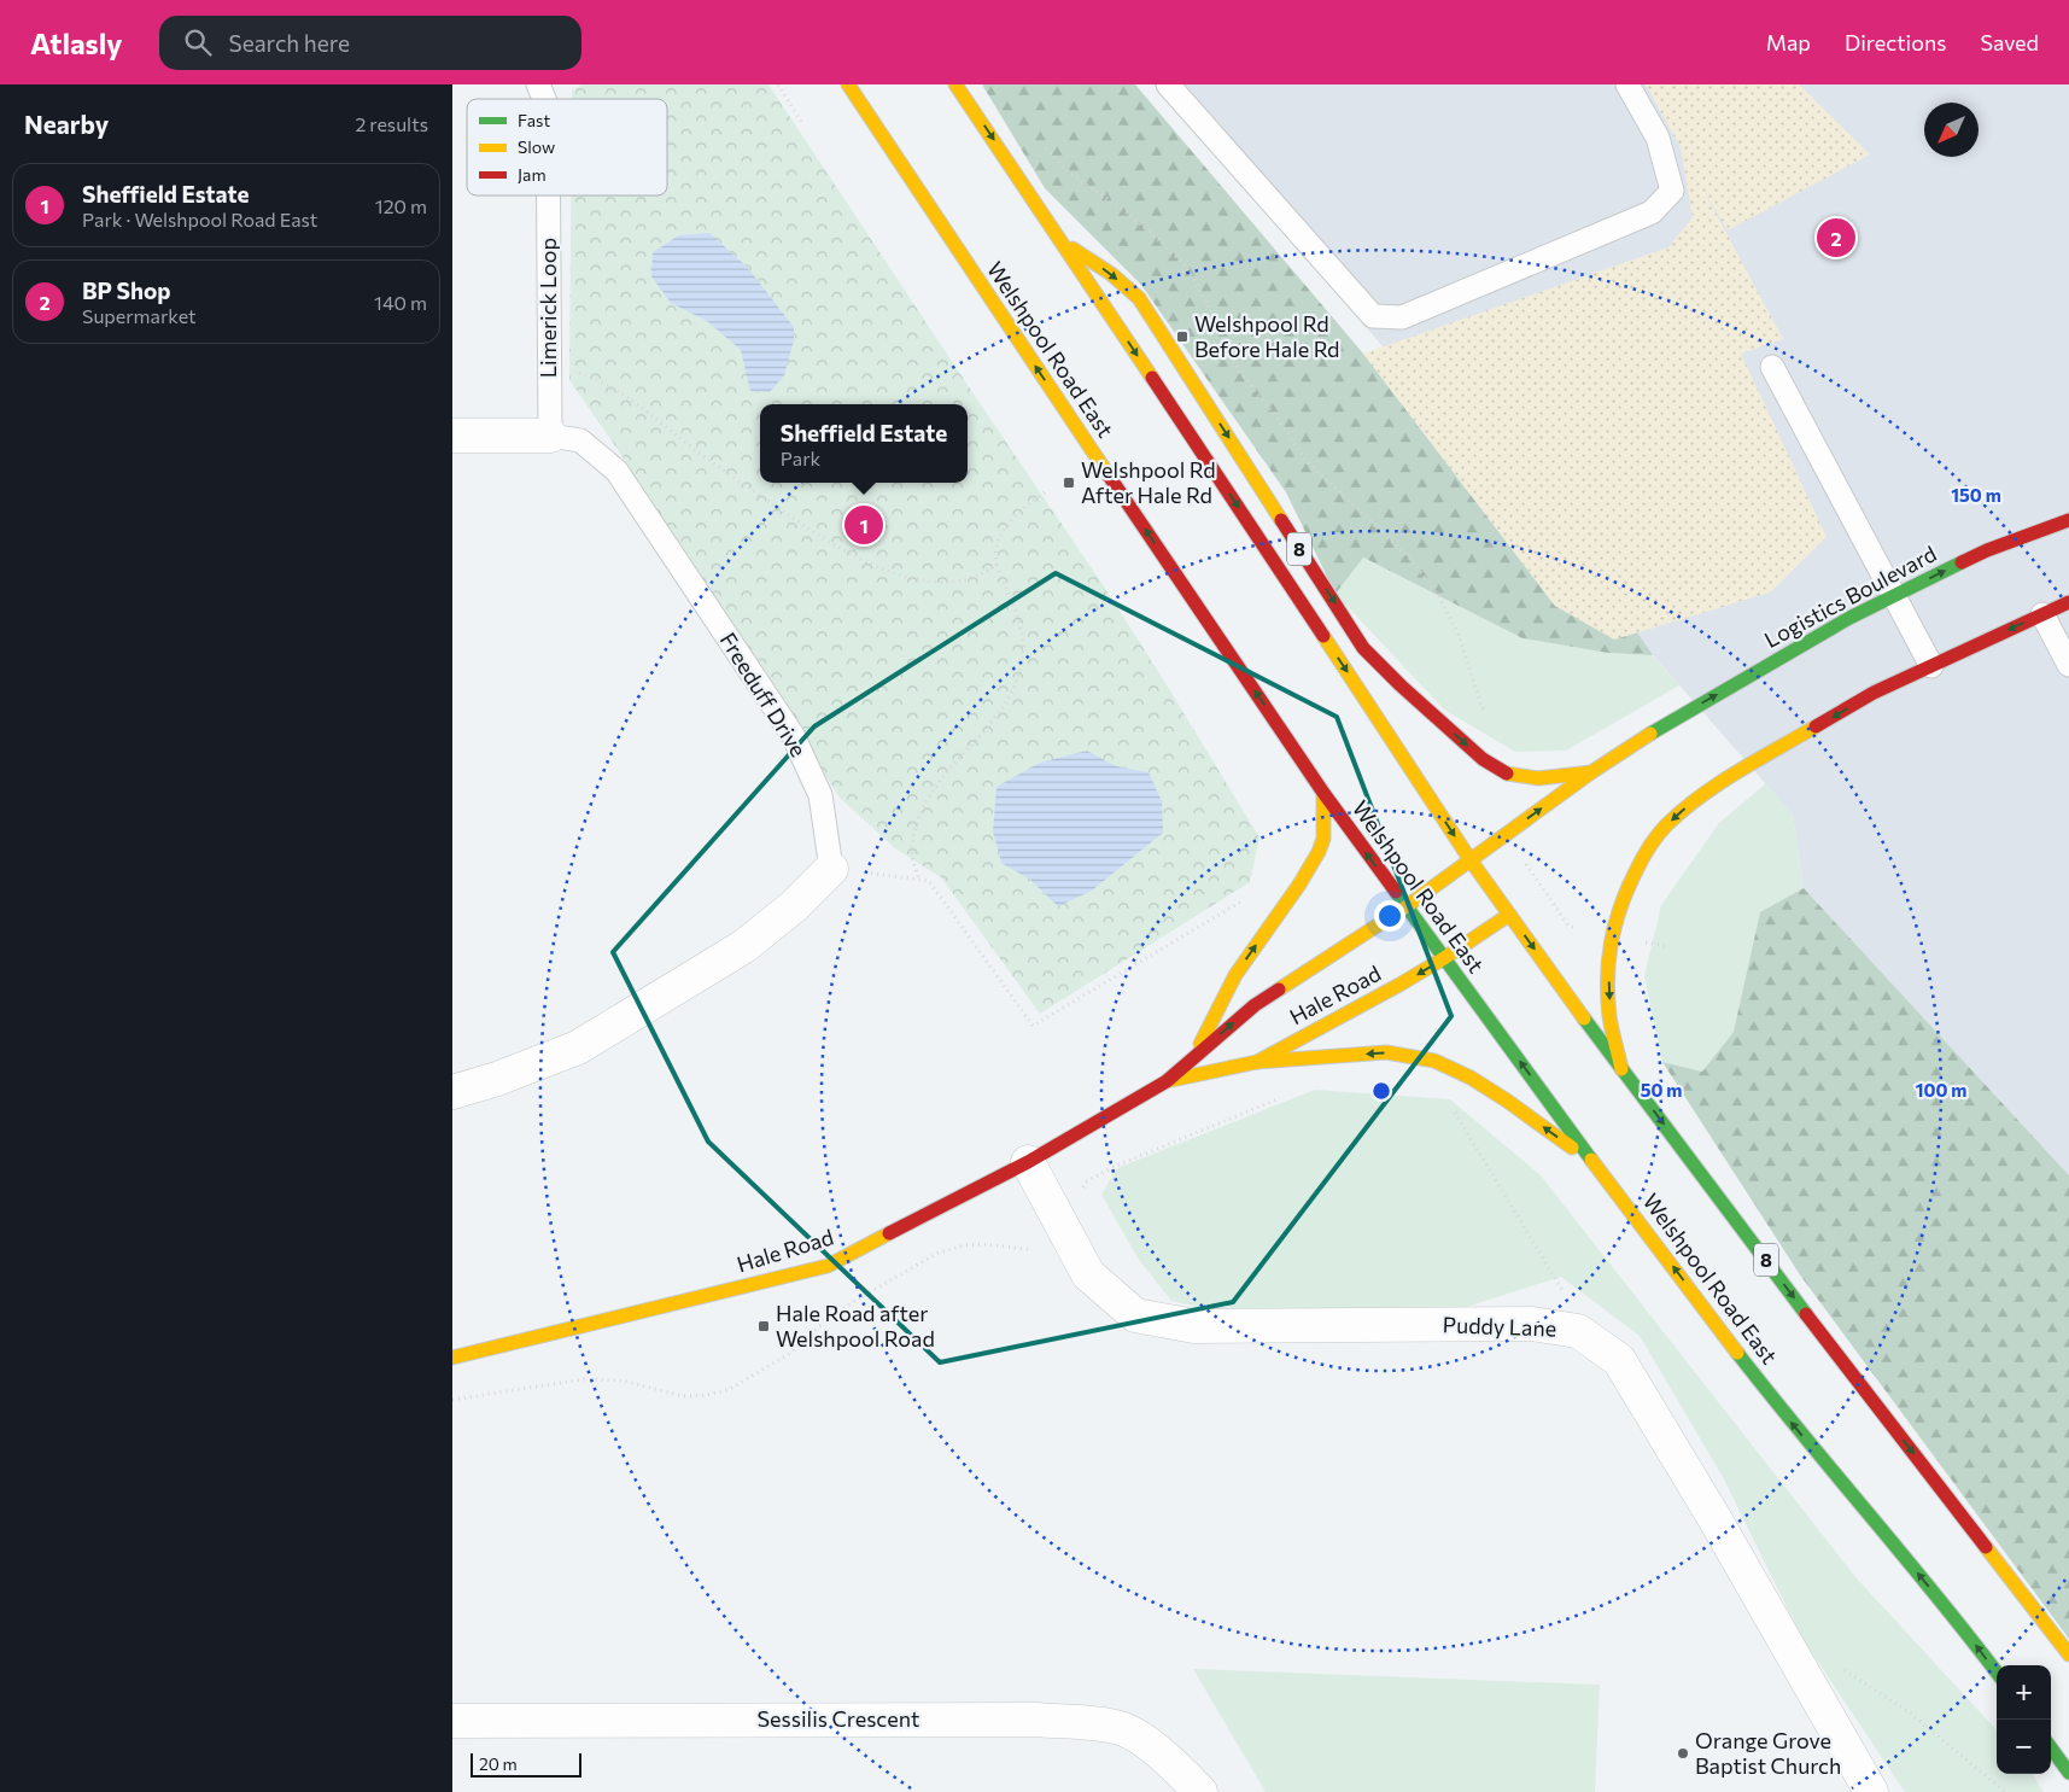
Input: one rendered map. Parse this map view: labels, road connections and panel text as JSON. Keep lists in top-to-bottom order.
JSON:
{
  "streets": {
    "main road": [
      "Welshpool Road East",
      "8",
      "Logistics Boulevard",
      "Hale Road"
    ],
    "street": ["Puddy Lane", "Sessilis Crescent"],
    "lane": ["Limerick Loop", "Freeduff Drive"]
  },
  "crossings": [
    ["Limerick Loop", "Freeduff Drive"],
    ["Welshpool Road East", "Hale Road"],
    ["8", "Logistics Boulevard"],
    ["8", "Hale Road"],
    ["Logistics Boulevard", "Hale Road"],
    ["Hale Road", "Puddy Lane"]
  ],
  "one_way": ["Logistics Boulevard"],
  "places": {
    "transit": ["Welshpool Rd Before Hale Rd", "Welshpool Rd After Hale Rd", "Hale Road after Welshpool Road"],
    "other": ["Orange Grove Baptist Church"]
  },
  "legend": ["Fast", "Slow", "Jam"],
  "scale_bar": "20 m",
  "north": "bottom left",
  "page": {
    "header": "Atlasly",
    "search": "Search here",
    "nav": ["Map", "Directions", "Saved"],
    "heading": ["Nearby", "2 results"],
    "list": [
      {
        "mark": "1",
        "name": "Sheffield Estate",
        "note": "Park · Welshpool Road East",
        "value": "120 m"
      },
      {
        "mark": "2",
        "name": "BP Shop",
        "note": "Supermarket",
        "value": "140 m"
      }
    ],
    "pins": ["2", "1"],
    "popup": ["Sheffield Estate", "Park"],
    "map_buttons": ["+", "−"],
    "scale": "20 m"
  },
  "rings": ["150 m", "50 m", "100 m"]
}
